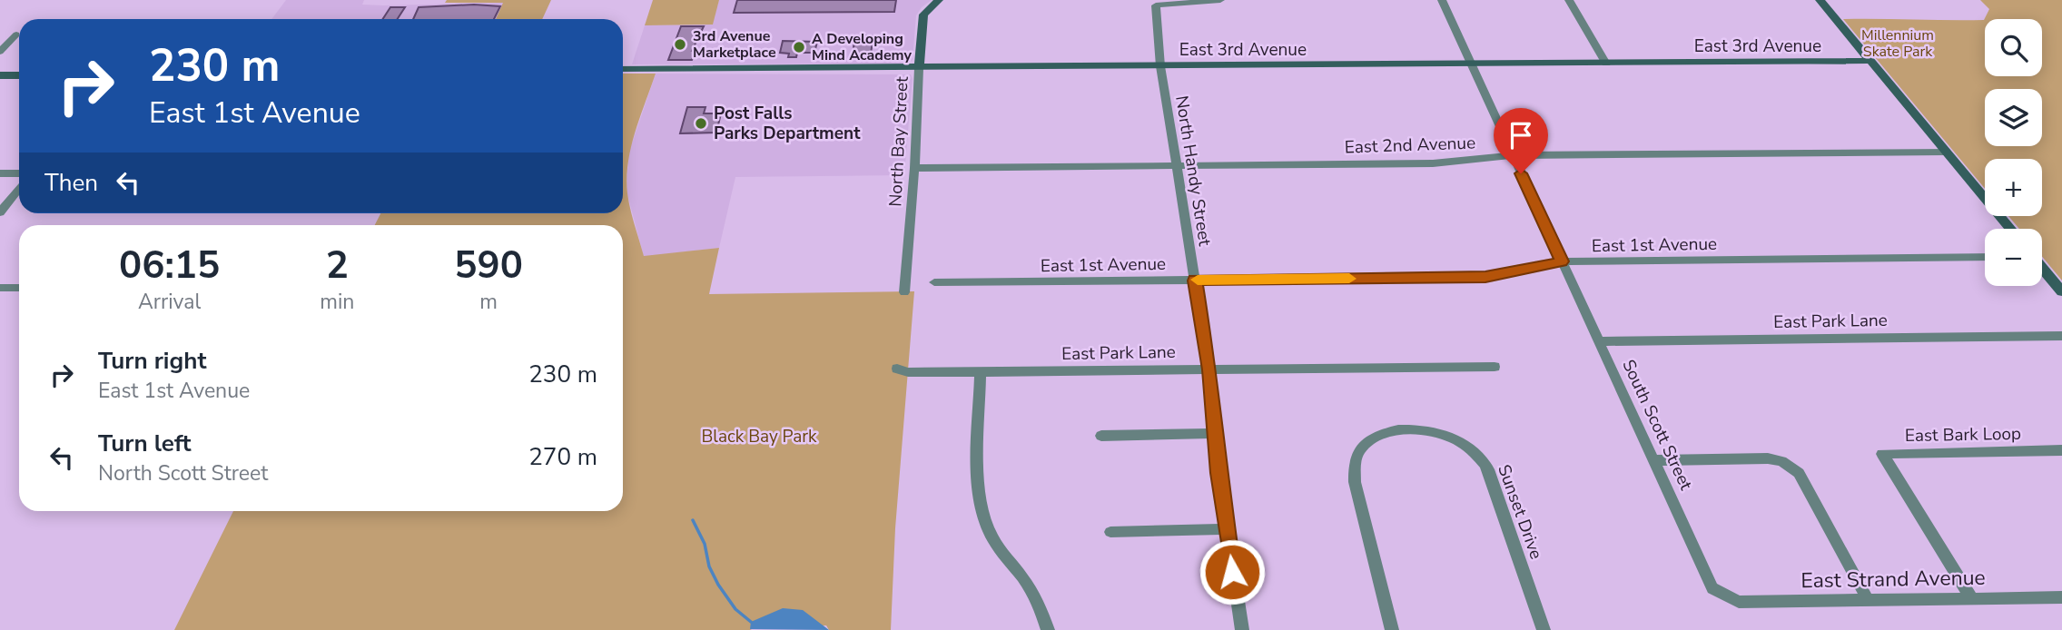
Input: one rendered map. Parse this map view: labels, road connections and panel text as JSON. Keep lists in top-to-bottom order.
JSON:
{
  "streets": {
    "street": [
      "East 3rd Avenue",
      "North Bay Street",
      "East 2nd Avenue",
      "North Handy Street",
      "East 1st Avenue",
      "East Park Lane",
      "South Scott Street",
      "East Bark Loop",
      "Sunset Drive",
      "East Strand Avenue"
    ]
  },
  "crossings": [
    ["East 3rd Avenue", "North Bay Street"],
    ["East 3rd Avenue", "North Handy Street"],
    ["East 3rd Avenue", "South Scott Street"],
    ["North Bay Street", "East 2nd Avenue"],
    ["East 2nd Avenue", "North Handy Street"],
    ["East 2nd Avenue", "South Scott Street"],
    ["North Handy Street", "East 1st Avenue"],
    ["North Handy Street", "East Park Lane"],
    ["East 1st Avenue", "South Scott Street"],
    ["East Park Lane", "South Scott Street"],
    ["South Scott Street", "East Strand Avenue"],
    ["East Bark Loop", "East Strand Avenue"]
  ],
  "parks": ["Millennium Skate Park", "Black Bay Park"],
  "places": ["3rd Avenue Marketplace", "A Developing Mind Academy", "Post Falls Parks Department"],
  "page": {
    "map_buttons": ["+", "−"],
    "turn": ["230 m", "East 1st Avenue"],
    "then": "Then",
    "eta": [
      "06:15",
      "Arrival",
      "2",
      "min",
      "590",
      "m"
    ],
    "list": [
      {
        "name": "Turn right",
        "note": "East 1st Avenue",
        "value": "230 m"
      },
      {
        "name": "Turn left",
        "note": "North Scott Street",
        "value": "270 m"
      }
    ]
  }
}
